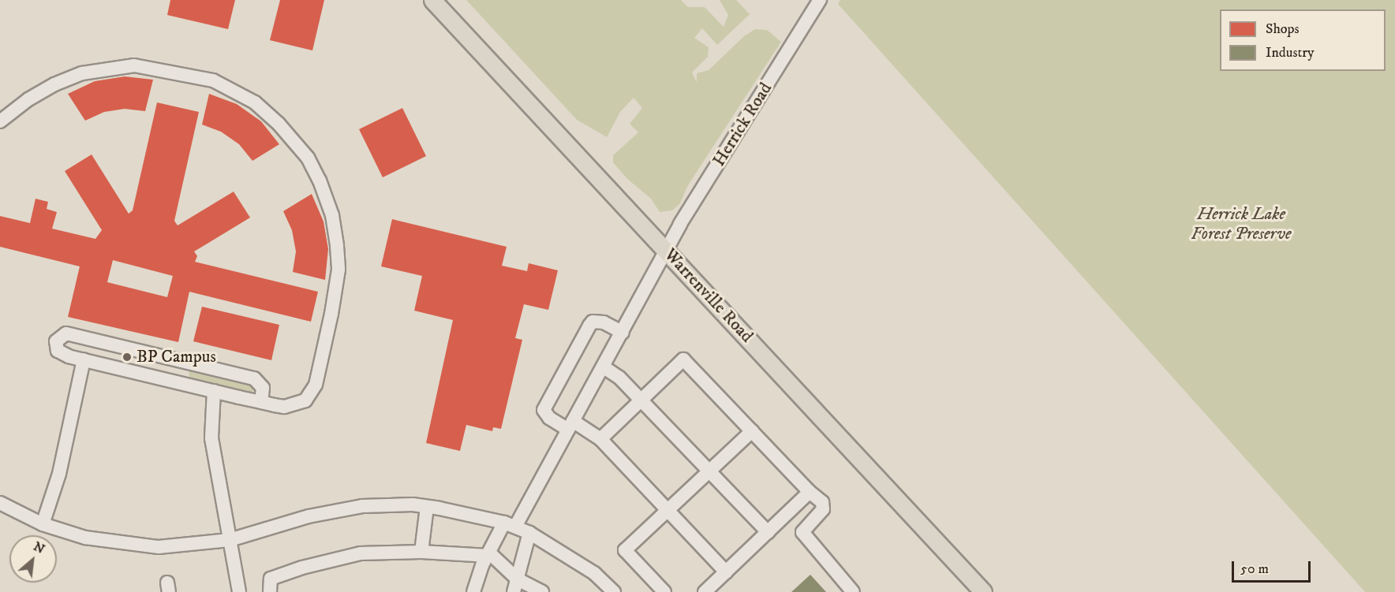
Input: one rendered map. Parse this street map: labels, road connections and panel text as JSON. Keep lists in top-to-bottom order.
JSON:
{
  "streets": {
    "main road": ["Warrenville Road"],
    "street": ["Herrick Road"]
  },
  "crossings": [
    ["Herrick Road", "Warrenville Road"]
  ],
  "parks": ["Herrick Lake Forest Preserve"],
  "places": ["BP Campus"],
  "legend": ["Shops", "Industry"],
  "scale_bar": "50 m",
  "north": "top right"
}
